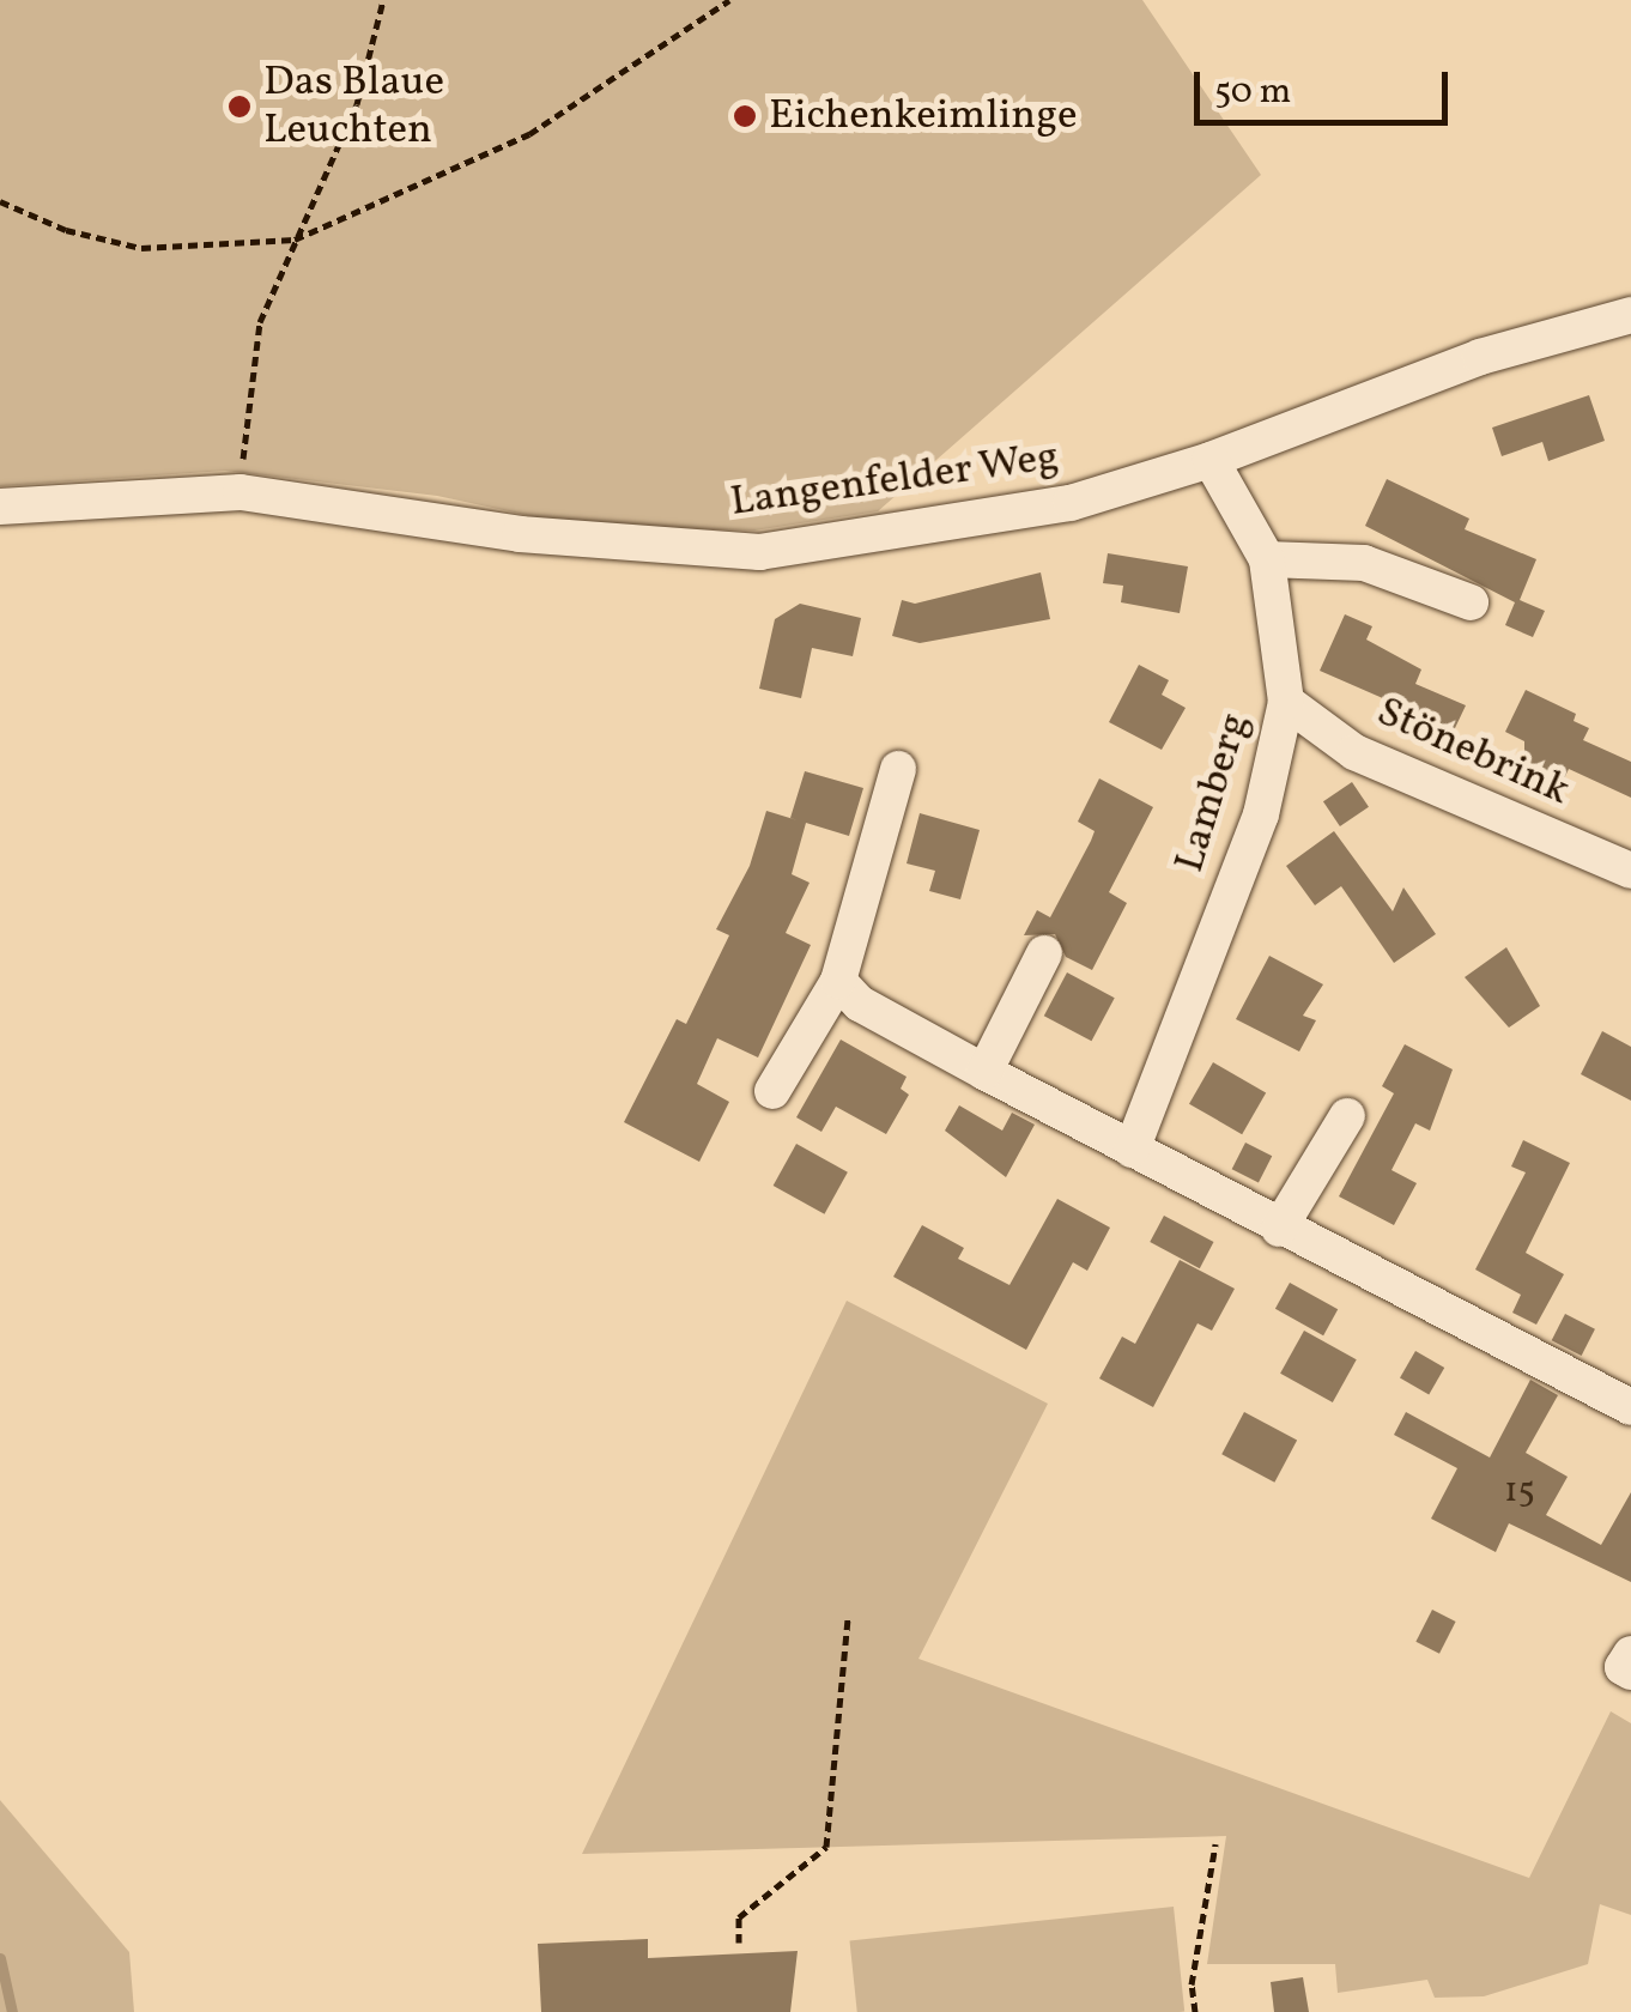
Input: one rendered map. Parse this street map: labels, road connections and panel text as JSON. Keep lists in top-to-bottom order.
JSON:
{
  "streets": {
    "street": ["Langenfelder Weg", "Stönebrink", "Lamberg"]
  },
  "crossings": [
    ["Langenfelder Weg", "Lamberg"],
    ["Stönebrink", "Lamberg"]
  ],
  "places": ["Das Blaue Leuchten", "Eichenkeimlinge"],
  "house_numbers": ["15"],
  "scale_bar": "50 m"
}
